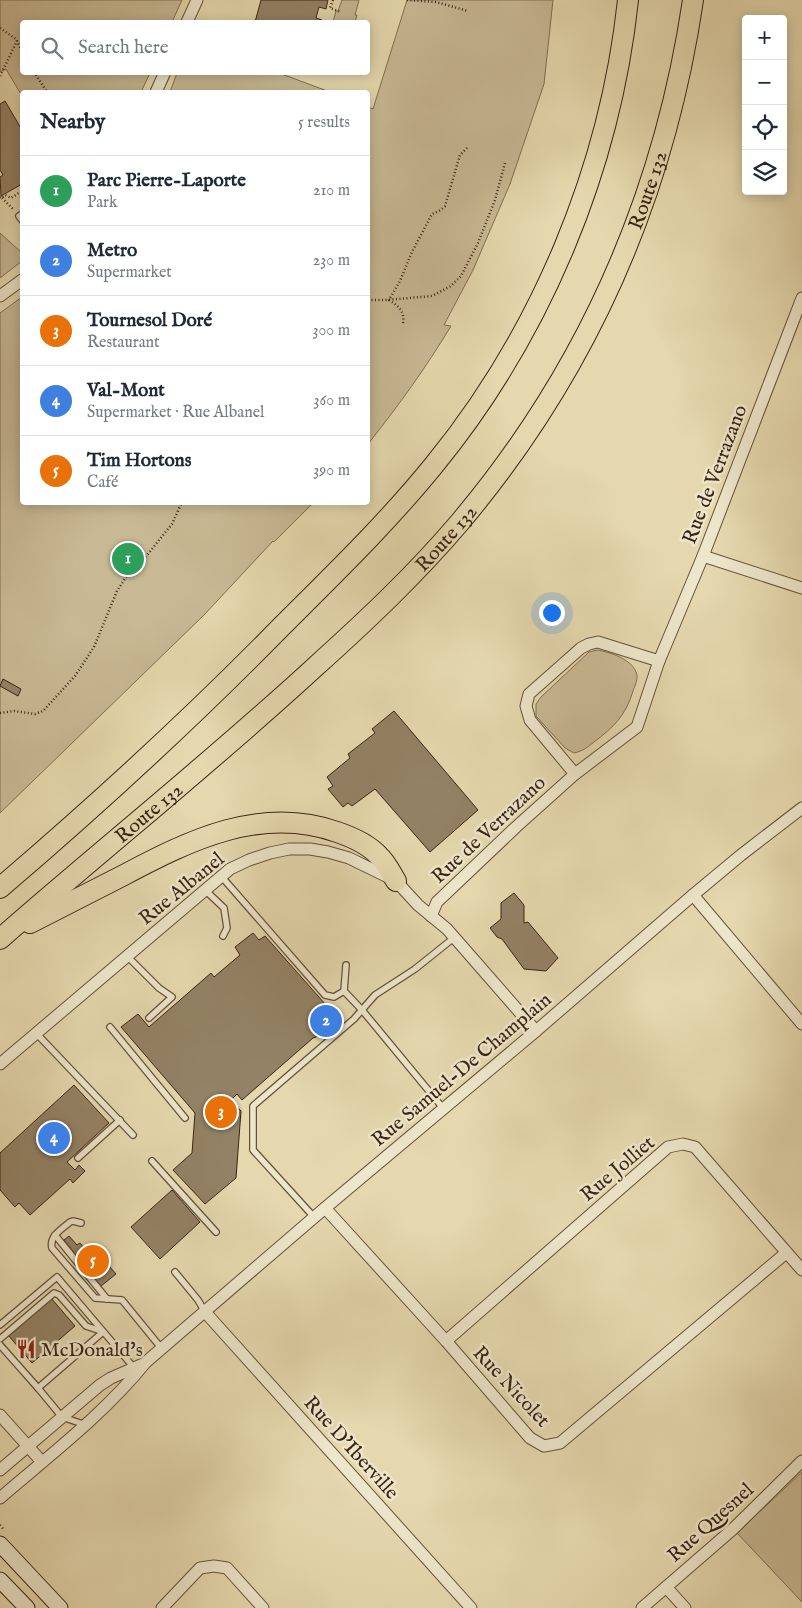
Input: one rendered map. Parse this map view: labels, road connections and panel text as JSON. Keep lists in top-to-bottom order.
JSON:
{
  "streets": {
    "highway": ["Route 132"],
    "street": [
      "Rue de Verrazano",
      "Rue Albanel",
      "Rue Samuel-De Champlain",
      "Rue Jolliet",
      "Rue Nicolet",
      "Rue D'Iberville",
      "Rue Quesnel"
    ]
  },
  "crossings": [
    ["Rue de Verrazano", "Rue Albanel"],
    ["Rue Albanel", "Rue Samuel-De Champlain"],
    ["Rue Samuel-De Champlain", "Rue Nicolet"],
    ["Rue Samuel-De Champlain", "Rue D'Iberville"],
    ["Rue Jolliet", "Rue Nicolet"]
  ],
  "places": {
    "restaurant": ["McDonald's"]
  },
  "page": {
    "map_buttons": ["+", "−"],
    "search": "Search here",
    "heading": ["Nearby", "5 results"],
    "list": [
      {
        "mark": "1",
        "name": "Parc Pierre-Laporte",
        "note": "Park",
        "value": "210 m"
      },
      {
        "mark": "2",
        "name": "Metro",
        "note": "Supermarket",
        "value": "230 m"
      },
      {
        "mark": "3",
        "name": "Tournesol Doré",
        "note": "Restaurant",
        "value": "300 m"
      },
      {
        "mark": "4",
        "name": "Val-Mont",
        "note": "Supermarket · Rue Albanel",
        "value": "360 m"
      },
      {
        "mark": "5",
        "name": "Tim Hortons",
        "note": "Café",
        "value": "390 m"
      }
    ],
    "pins": [
      "1",
      "2",
      "3",
      "4",
      "5"
    ]
  }
}
